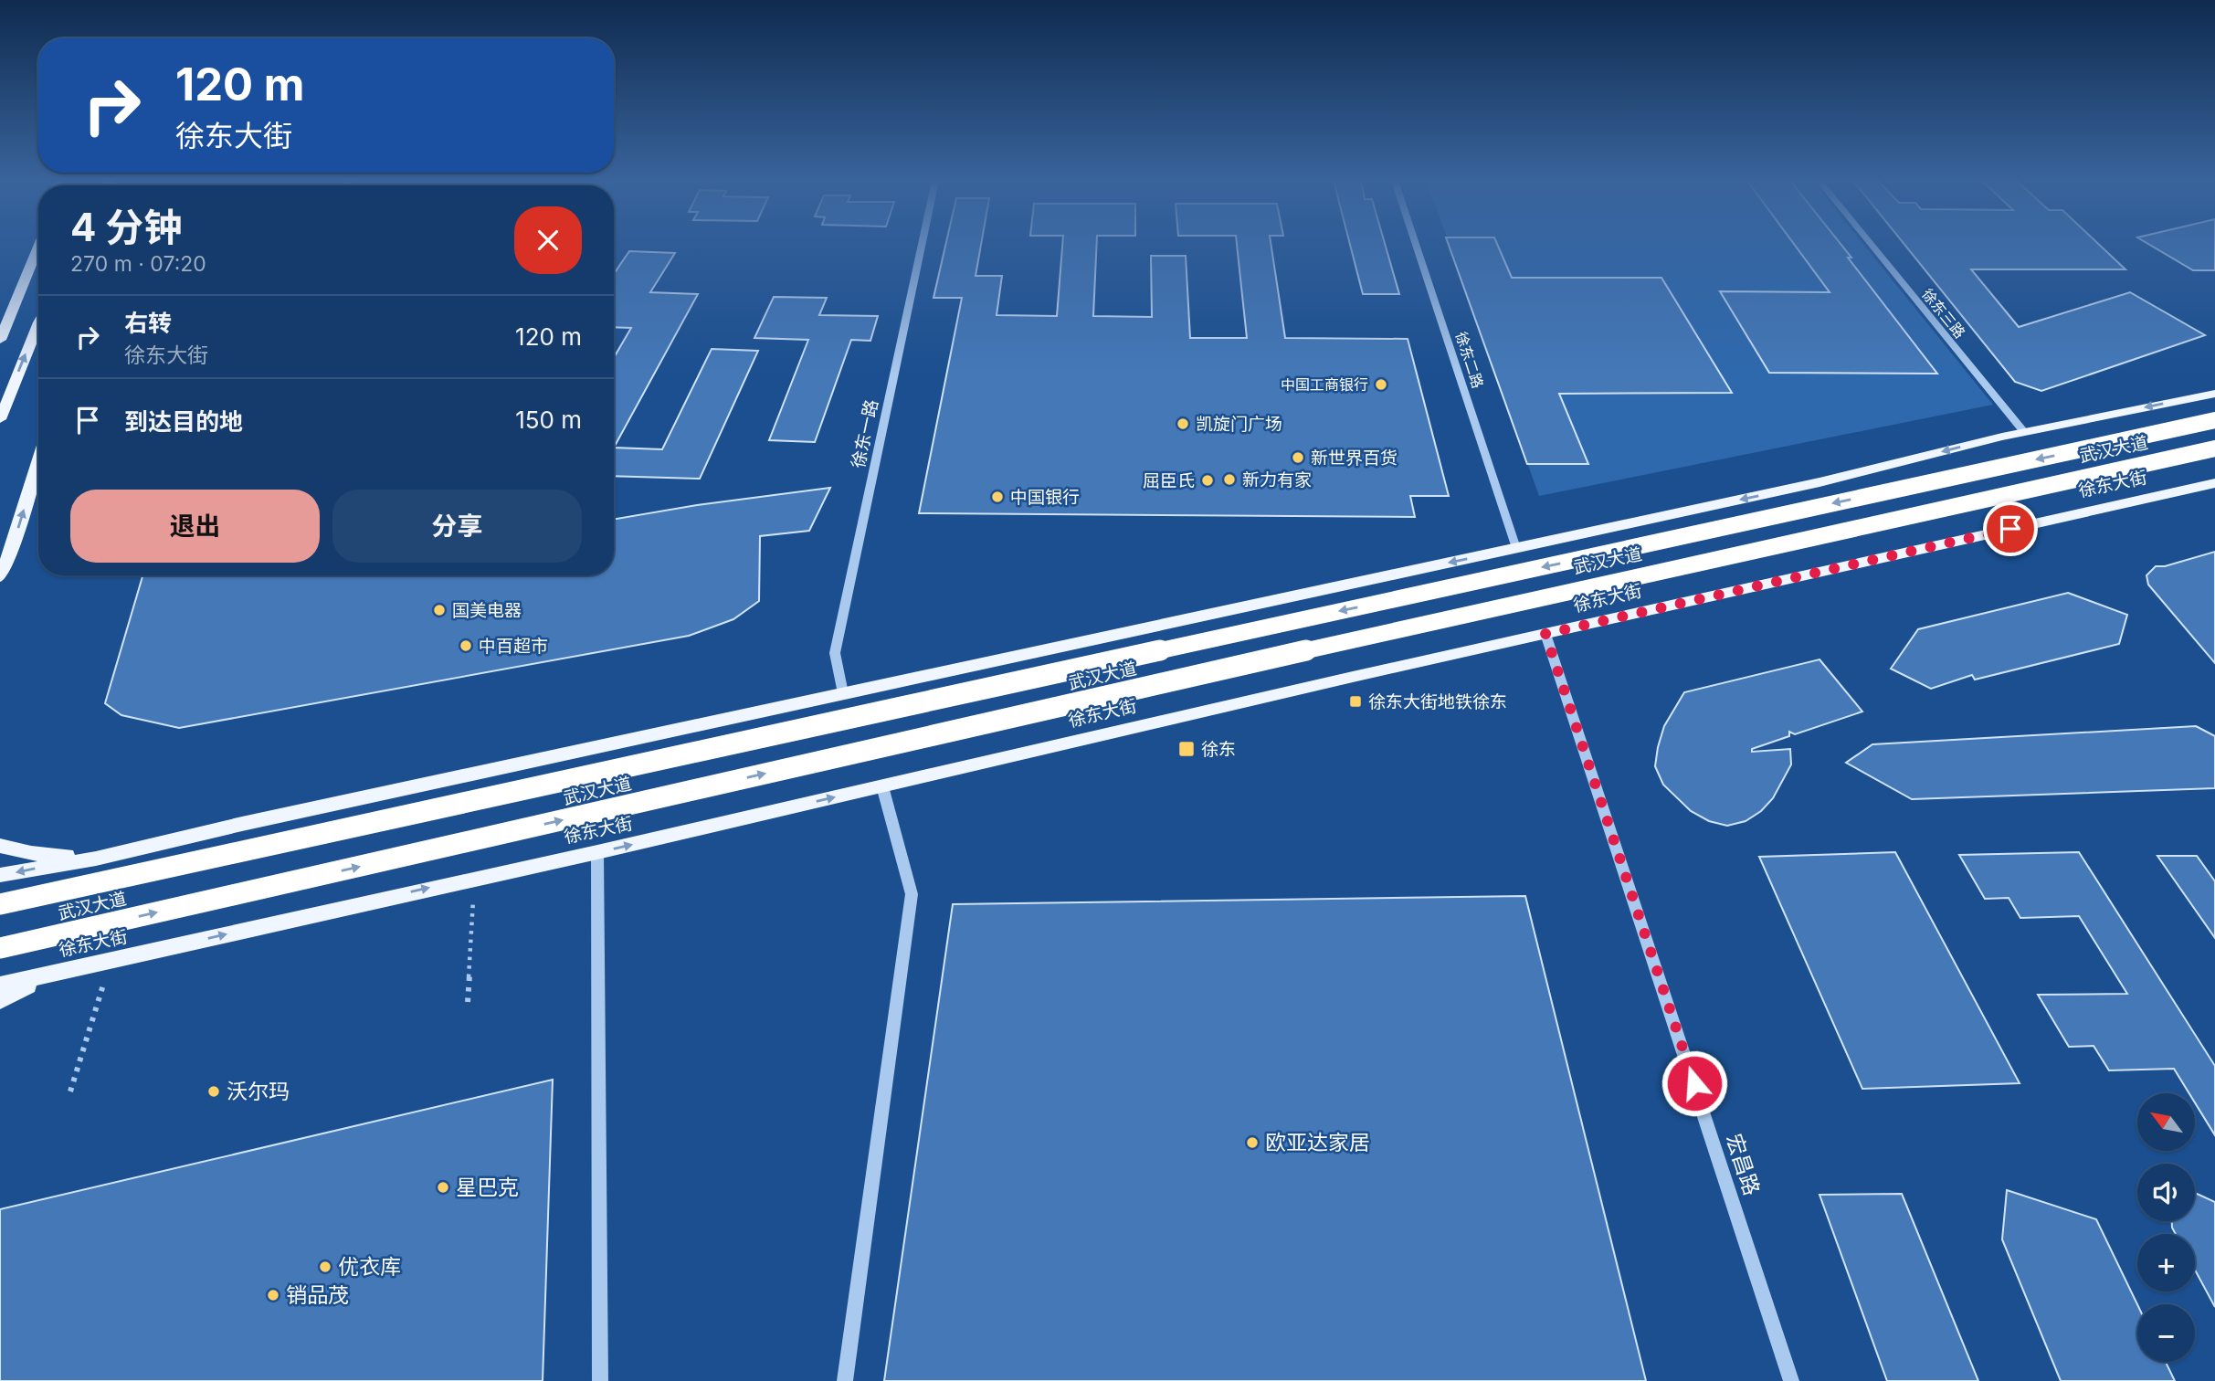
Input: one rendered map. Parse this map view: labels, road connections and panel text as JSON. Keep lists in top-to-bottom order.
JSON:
{
  "streets": {
    "highway": ["武汉大道"],
    "main road": ["徐东大街"],
    "street": [
      "徐东三路",
      "徐东二路",
      "徐东一路",
      "宏昌路"
    ]
  },
  "crossings": [
    ["徐东大街", "宏昌路"]
  ],
  "places": {
    "other": [
      "中国工商银行",
      "凯旋门广场",
      "新世界百货",
      "新力有家",
      "屈臣氏",
      "中国银行",
      "国美电器",
      "中百超市",
      "沃尔玛",
      "欧亚达家居",
      "星巴克",
      "优衣库",
      "销品茂"
    ],
    "transit": ["徐东大街地铁徐东", "徐东"]
  },
  "north": "top left",
  "page": {
    "turn": ["120 m", "徐东大街"],
    "heading": ["4 分钟", "270 m · 07:20"],
    "list": [
      {
        "name": "右转",
        "note": "徐东大街",
        "value": "120 m"
      },
      {
        "name": "到达目的地",
        "value": "150 m"
      }
    ],
    "buttons": ["退出", "分享"],
    "map_buttons": ["+", "−"]
  }
}
